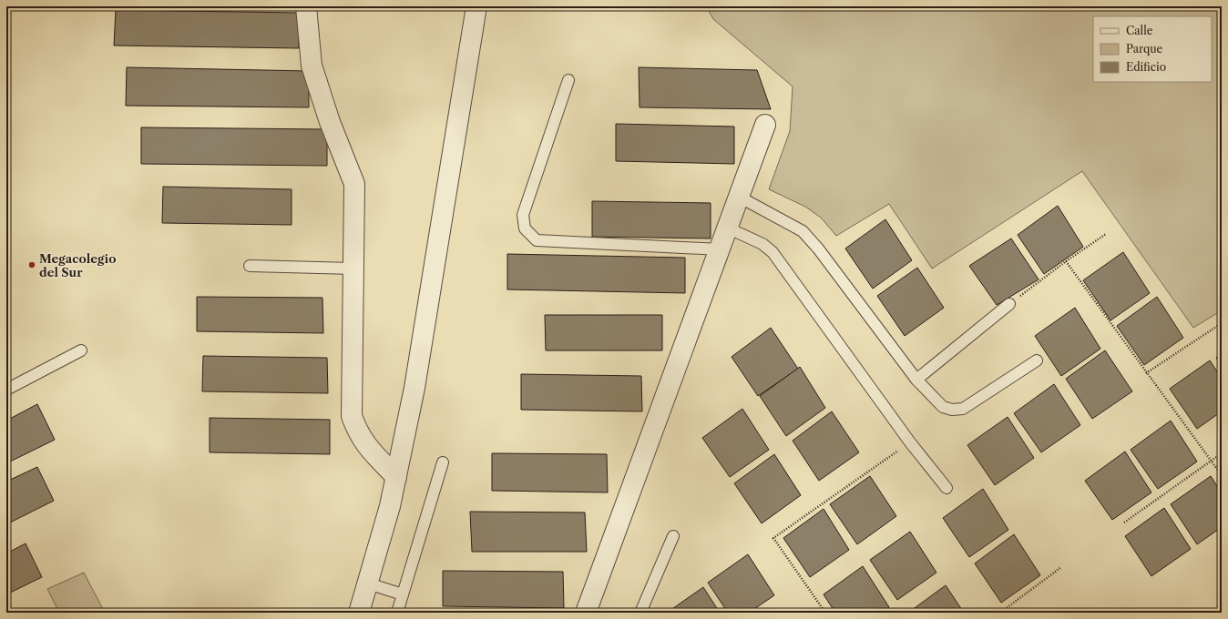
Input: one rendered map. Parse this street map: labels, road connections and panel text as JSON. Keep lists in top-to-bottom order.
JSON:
{
  "places": ["Megacolegio del Sur"],
  "legend": ["Calle", "Parque", "Edificio"]
}
